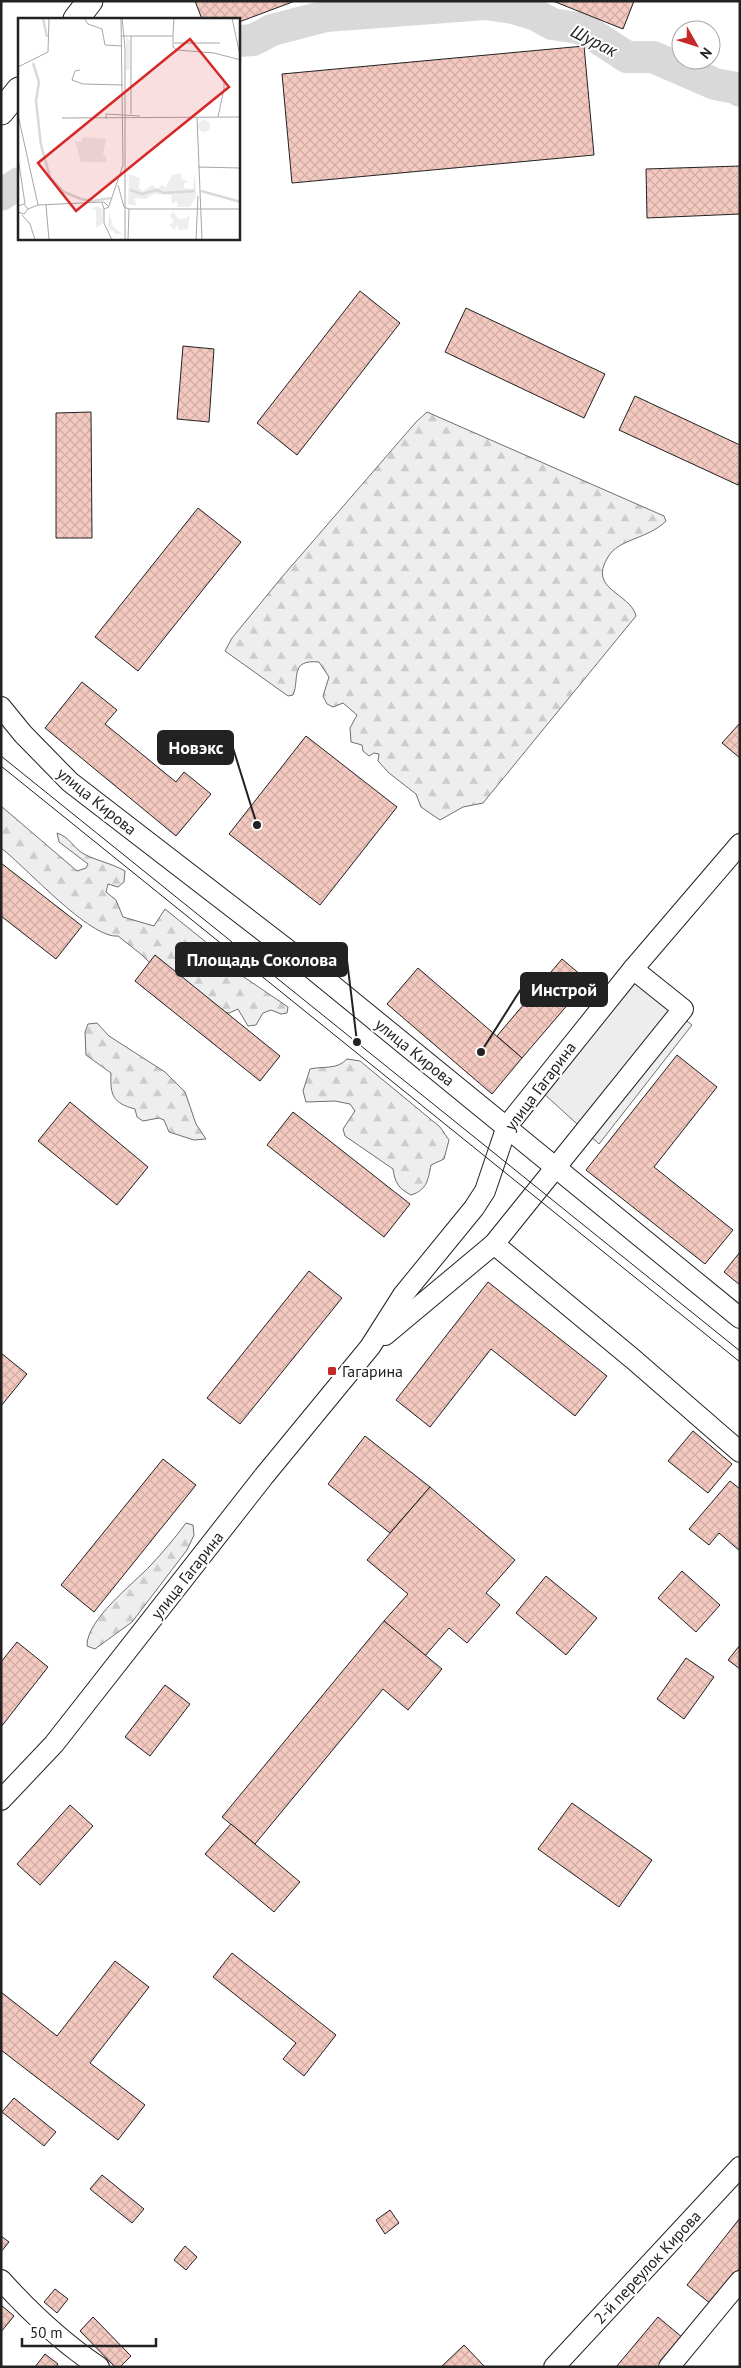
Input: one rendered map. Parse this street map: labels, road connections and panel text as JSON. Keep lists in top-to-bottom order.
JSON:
{
  "streets": {
    "street": ["улица Кирова", "улица Гагарина", "2-й переулок Кирова"]
  },
  "crossings": [
    ["улица Кирова", "улица Гагарина"]
  ],
  "water": ["Шурак"],
  "places": {
    "other": ["Новэкс", "Площадь Соколова", "Инстрой"],
    "transit": ["Гагарина"]
  },
  "scale_bar": "50 m",
  "north": "bottom right"
}
